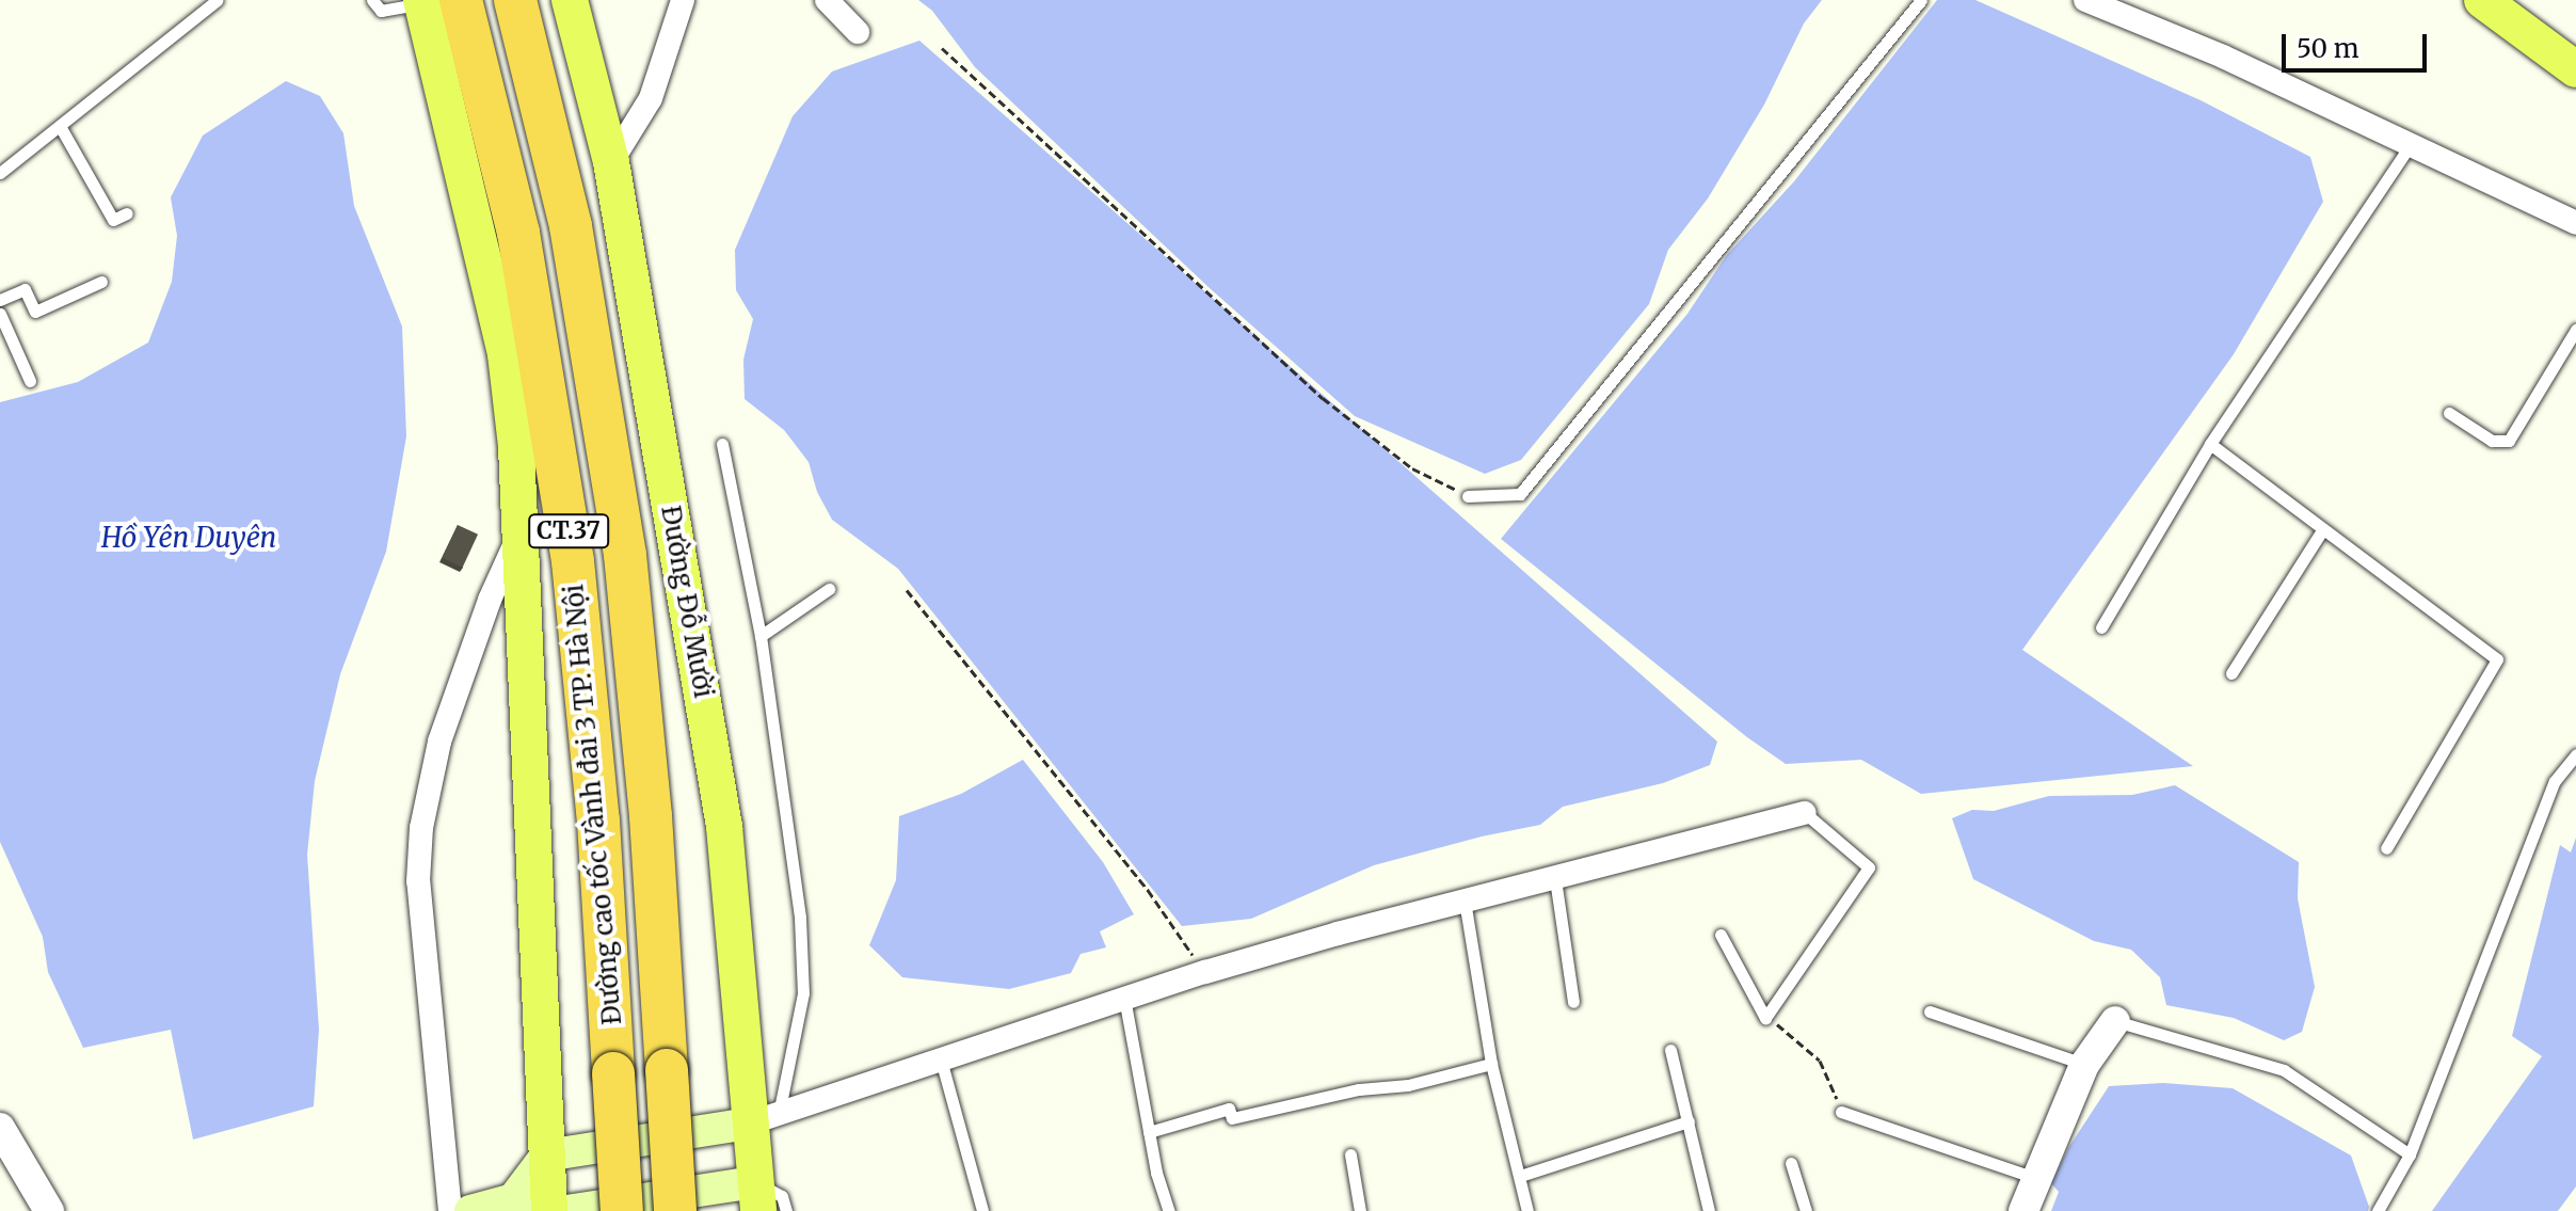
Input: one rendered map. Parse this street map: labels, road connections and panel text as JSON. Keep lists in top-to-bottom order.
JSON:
{
  "streets": {
    "highway": ["CT.37", "Đường cao tốc Vành đai 3 TP. Hà Nội"],
    "main road": ["Đường Đỗ Mười"]
  },
  "water": ["Hồ Yên Duyên"],
  "scale_bar": "50 m"
}
